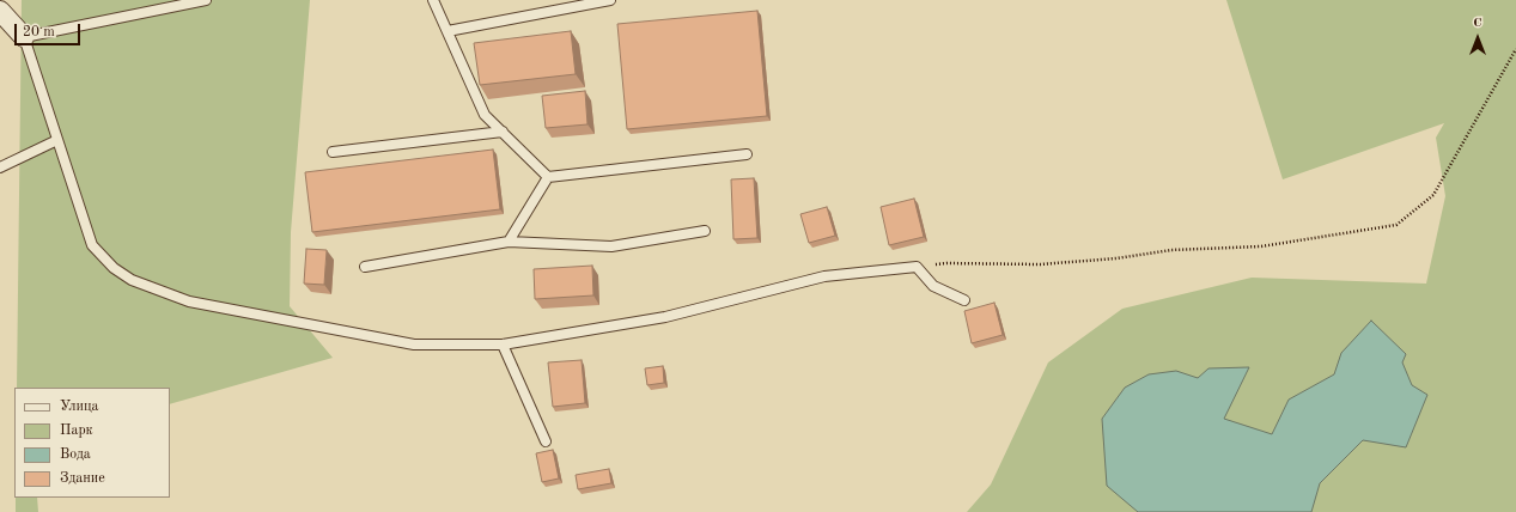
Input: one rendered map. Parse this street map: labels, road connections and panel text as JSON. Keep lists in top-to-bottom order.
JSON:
{
  "legend": [
    "Улица",
    "Парк",
    "Вода",
    "Здание"
  ],
  "scale_bar": "20 m",
  "north": "top"
}
